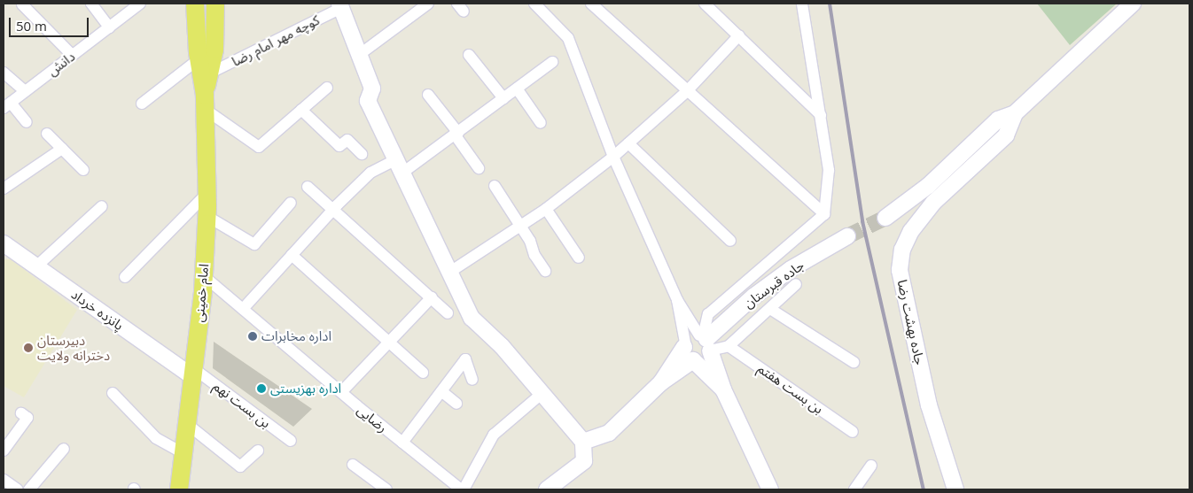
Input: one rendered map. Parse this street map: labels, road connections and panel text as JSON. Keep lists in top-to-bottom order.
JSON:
{
  "streets": {
    "main road": ["امام خمینی"],
    "street": [
      "کوچه مهر امام رضا",
      "دانش",
      "جاده قبرستان",
      "پانزده خرداد",
      "جاده بهشت رضا",
      "بن بست هفتم",
      "بن بست نهم",
      "رضایی"
    ]
  },
  "crossings": [
    ["امام خمینی", "پانزده خرداد"],
    ["امام خمینی", "بن بست نهم"],
    ["امام خمینی", "رضایی"],
    ["پانزده خرداد", "بن بست نهم"]
  ],
  "places": ["اداره مخابرات", "دبیرستان دخترانه ولایت", "اداره بهزیستی"],
  "scale_bar": "50 m"
}
